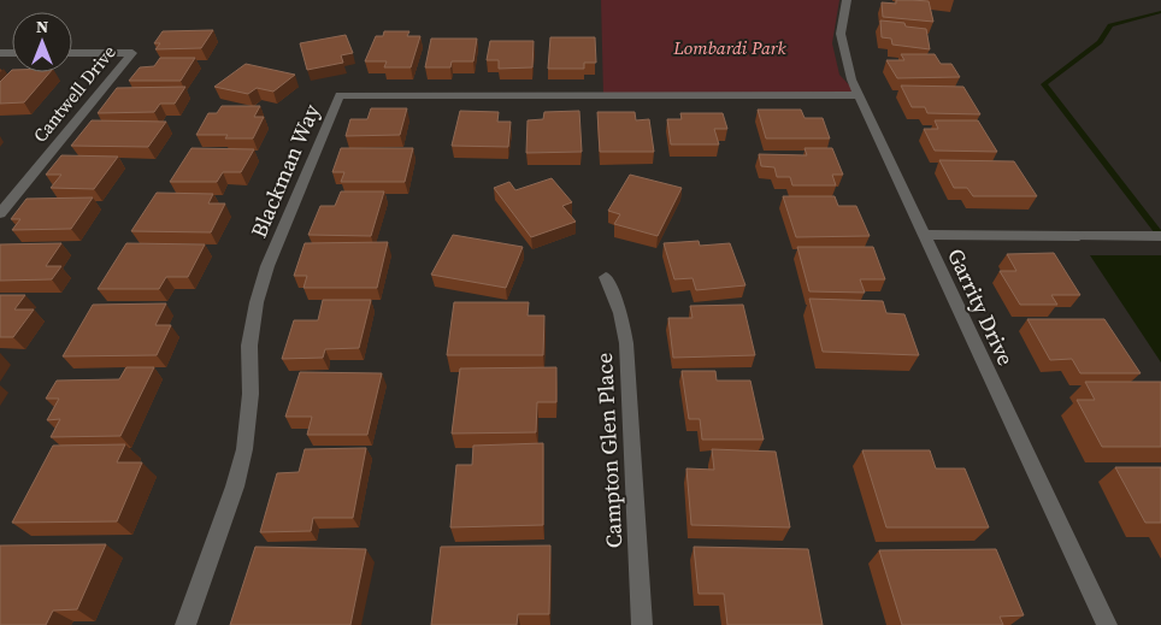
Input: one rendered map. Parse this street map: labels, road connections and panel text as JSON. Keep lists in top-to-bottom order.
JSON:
{
  "streets": {
    "street": [
      "Cantwell Drive",
      "Blackman Way",
      "Garrity Drive",
      "Campton Glen Place"
    ]
  },
  "crossings": [
    ["Blackman Way", "Garrity Drive"]
  ],
  "parks": ["Lombardi Park"],
  "north": "top"
}
